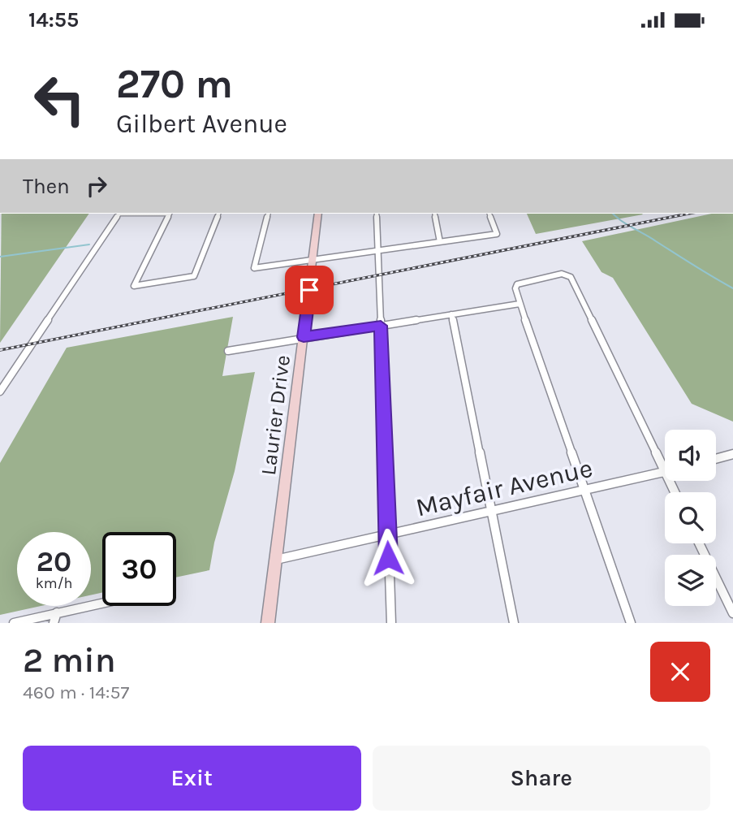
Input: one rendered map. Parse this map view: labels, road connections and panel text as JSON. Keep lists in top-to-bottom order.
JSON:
{
  "streets": {
    "street": ["Laurier Drive", "Mayfair Avenue"]
  },
  "crossings": [
    ["Laurier Drive", "Mayfair Avenue"]
  ],
  "page": {
    "status": "14:55",
    "turn": ["270 m", "Gilbert Avenue"],
    "then": "Then",
    "speed": "20 km/h",
    "limit": "30",
    "heading": ["2 min", "460 m · 14:57"],
    "buttons": ["Exit", "Share"]
  }
}
